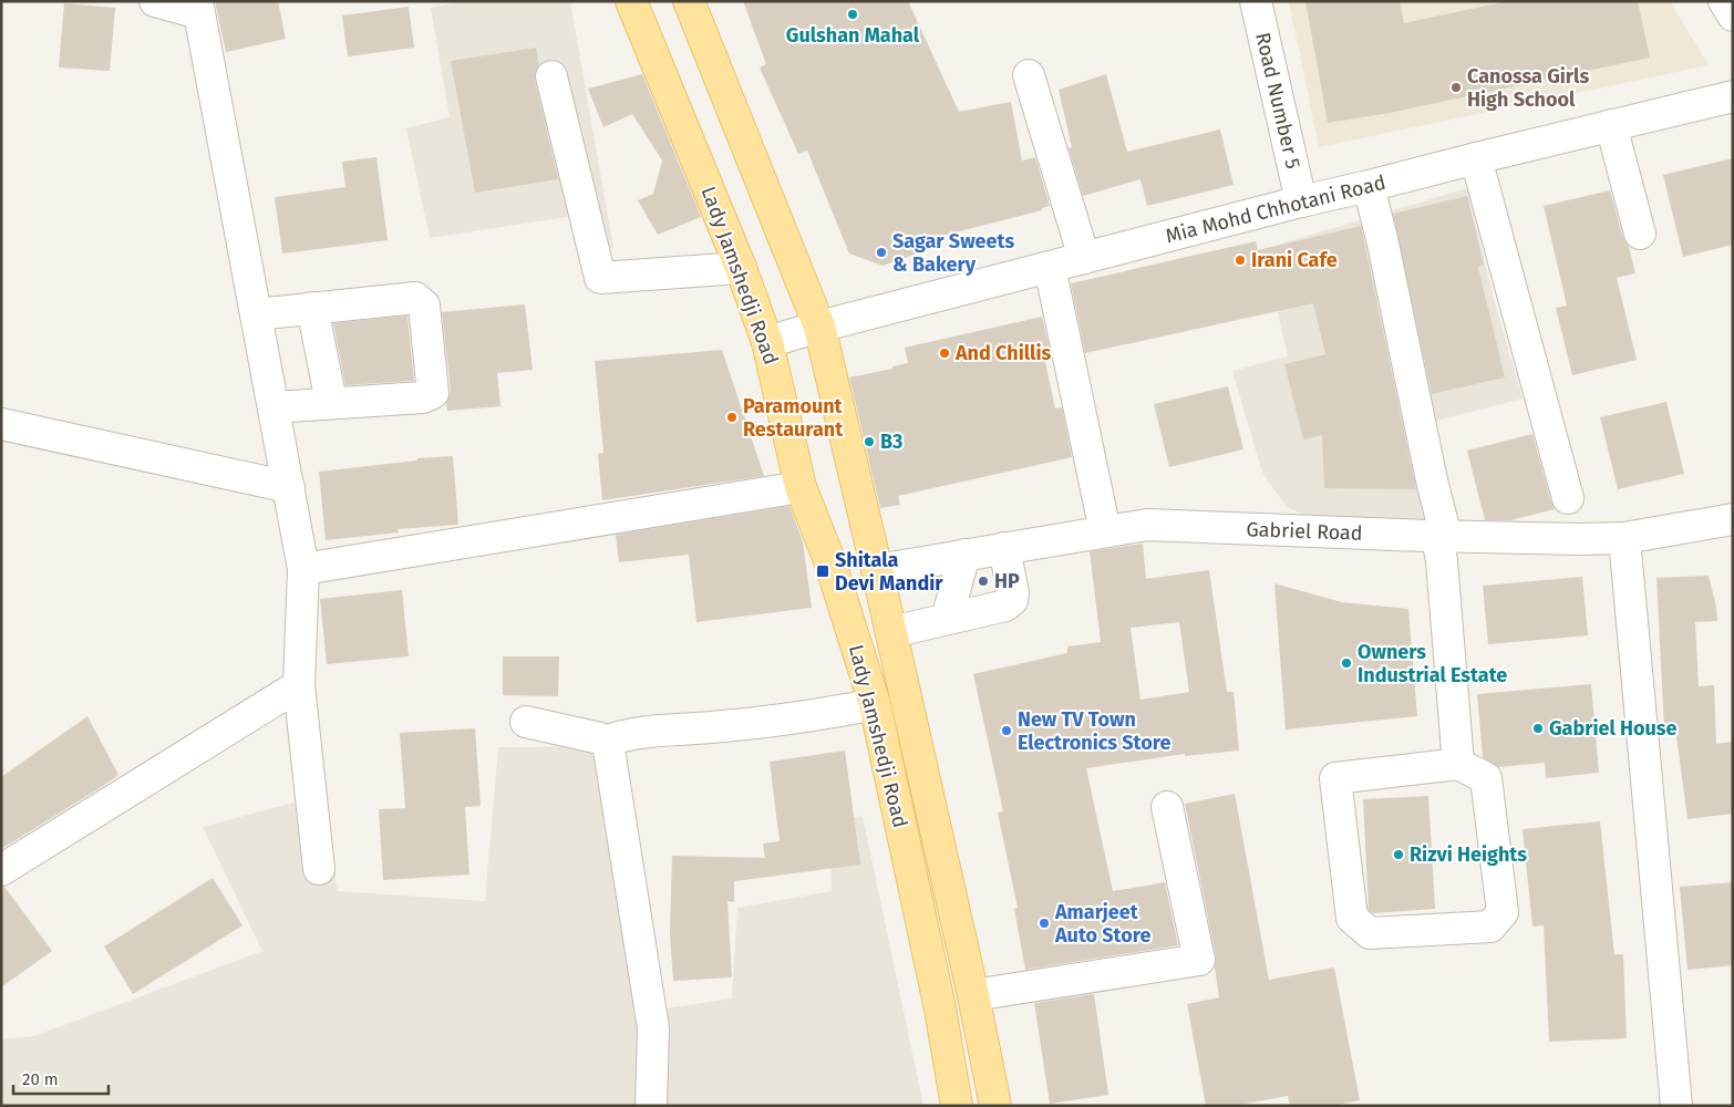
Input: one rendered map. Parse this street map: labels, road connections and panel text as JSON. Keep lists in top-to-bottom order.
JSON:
{
  "streets": {
    "main road": ["Lady Jamshedji Road"],
    "street": ["Road Number 5", "Mia Mohd Chhotani Road", "Gabriel Road"]
  },
  "crossings": [
    ["Road Number 5", "Mia Mohd Chhotani Road"],
    ["Mia Mohd Chhotani Road", "Lady Jamshedji Road"],
    ["Lady Jamshedji Road", "Gabriel Road"]
  ],
  "places": {
    "other": [
      "Gulshan Mahal",
      "Canossa Girls High School",
      "Sagar Sweets & Bakery",
      "Irani Cafe",
      "And Chillis",
      "Paramount Restaurant",
      "B3",
      "HP",
      "Owners Industrial Estate",
      "Gabriel House",
      "New TV Town Electronics Store",
      "Rizvi Heights",
      "Amarjeet Auto Store"
    ],
    "transit": ["Shitala Devi Mandir"]
  },
  "scale_bar": "20 m"
}
